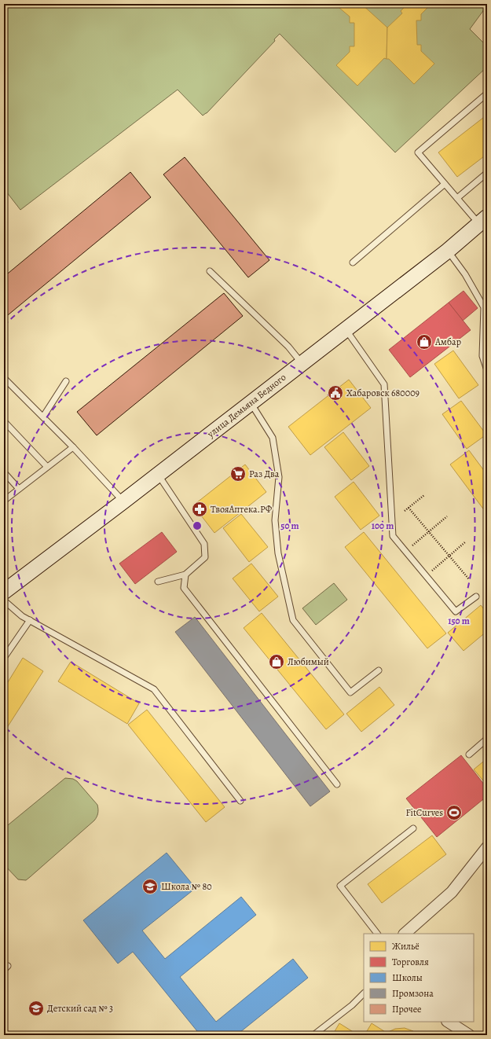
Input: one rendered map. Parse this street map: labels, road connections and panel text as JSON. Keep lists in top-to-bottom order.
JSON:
{
  "streets": {
    "main road": ["улица Демьяна Бедного"]
  },
  "places": {
    "shop": ["Амбар", "Любимый"],
    "public building": ["Хабаровск 680009"],
    "supermarket": ["Раз Два"],
    "pharmacy": ["ТвояАптека.РФ"],
    "sports": ["FitCurves"],
    "school or university": ["Школа № 80", "Детский сад № 3"]
  },
  "legend": [
    "Жильё",
    "Торговля",
    "Школы",
    "Промзона",
    "Прочее"
  ],
  "rings": ["50 m", "100 m", "150 m"]
}
